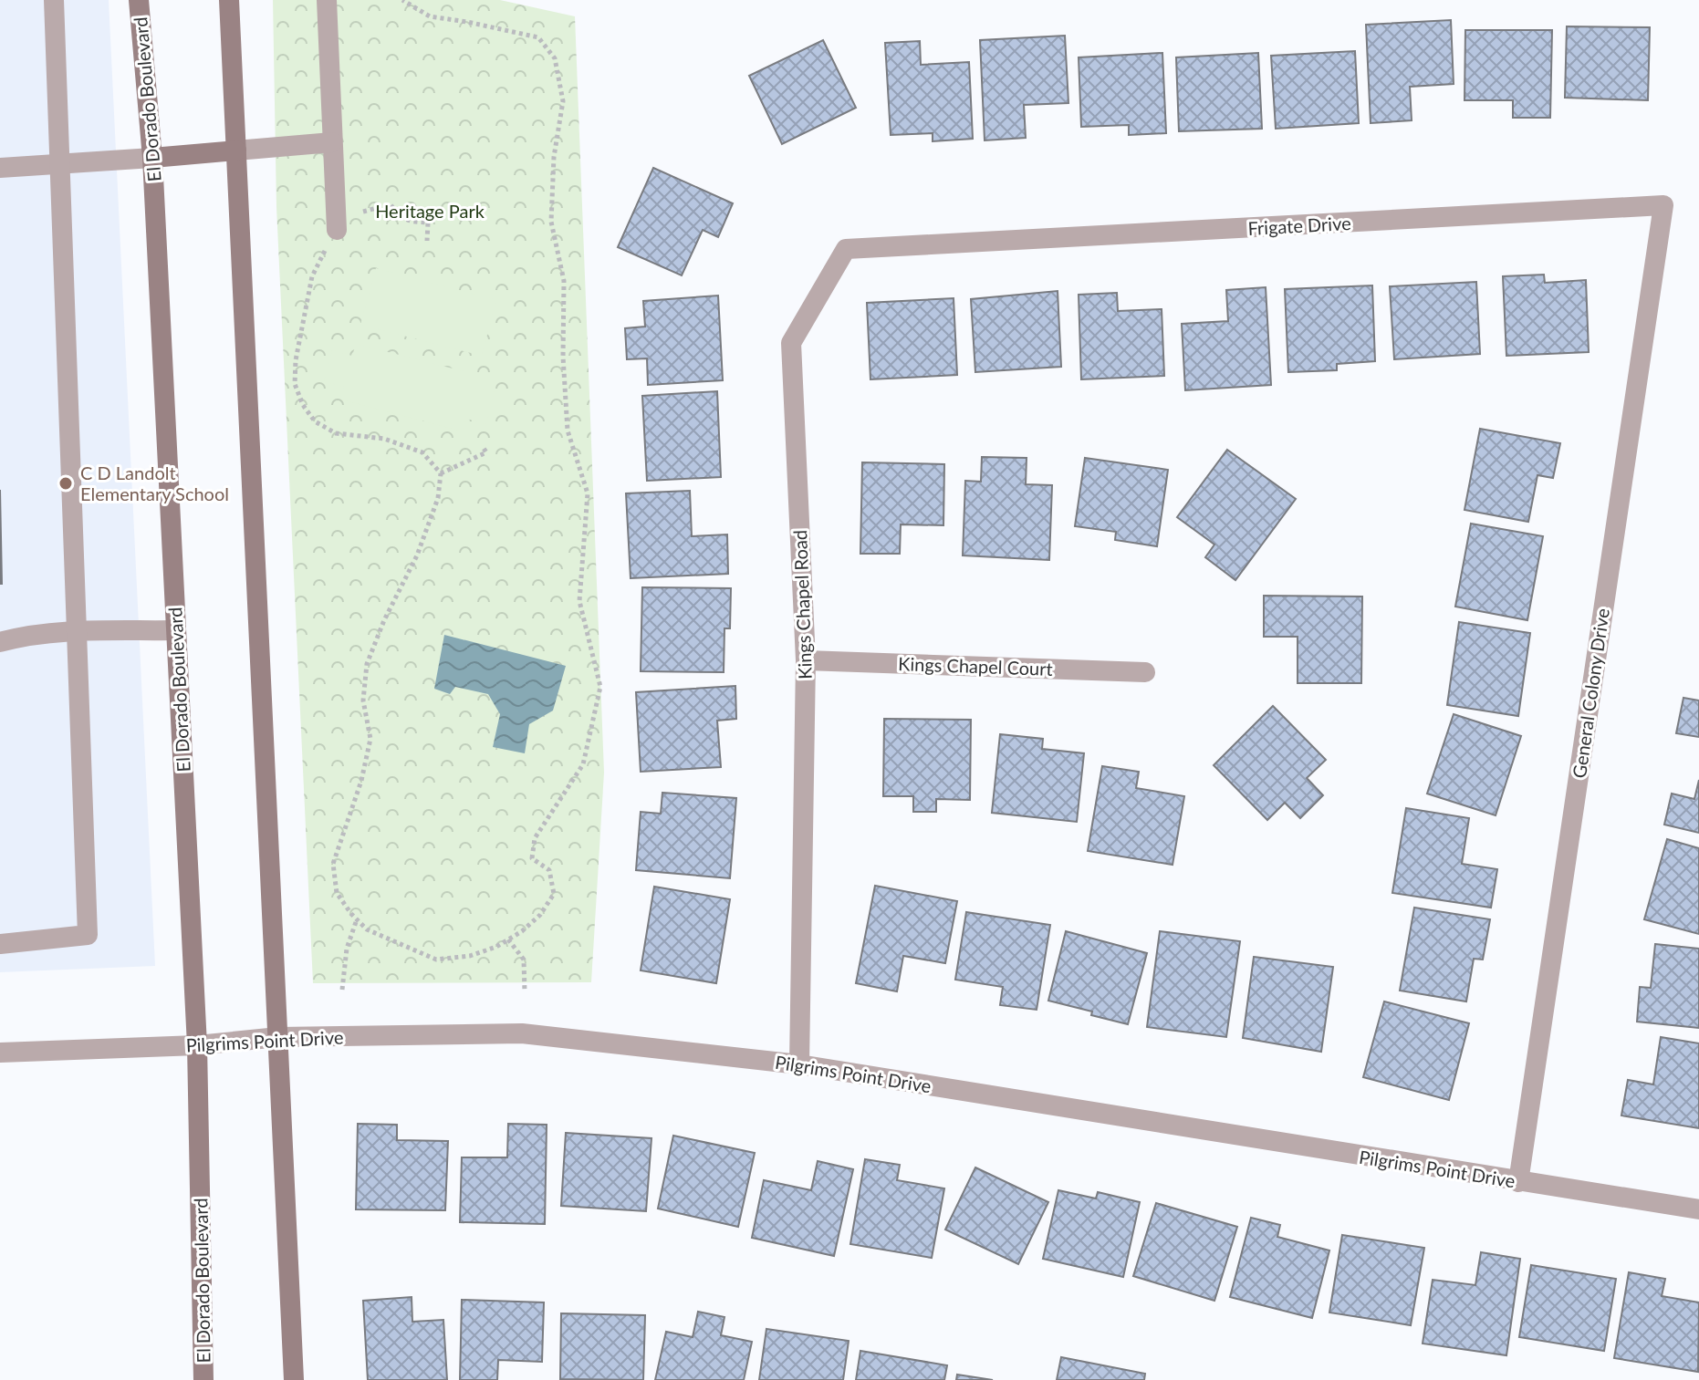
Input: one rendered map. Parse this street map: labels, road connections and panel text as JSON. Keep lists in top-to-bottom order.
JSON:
{
  "streets": {
    "main road": ["El Dorado Boulevard"],
    "street": [
      "Frigate Drive",
      "Kings Chapel Road",
      "Kings Chapel Court",
      "General Colony Drive",
      "Pilgrims Point Drive"
    ]
  },
  "crossings": [
    ["El Dorado Boulevard", "Pilgrims Point Drive"],
    ["Frigate Drive", "Kings Chapel Road"],
    ["Frigate Drive", "General Colony Drive"],
    ["Kings Chapel Road", "Kings Chapel Court"],
    ["Kings Chapel Road", "Pilgrims Point Drive"],
    ["General Colony Drive", "Pilgrims Point Drive"]
  ],
  "parks": ["Heritage Park"],
  "places": ["C D Landolt Elementary School"]
}
